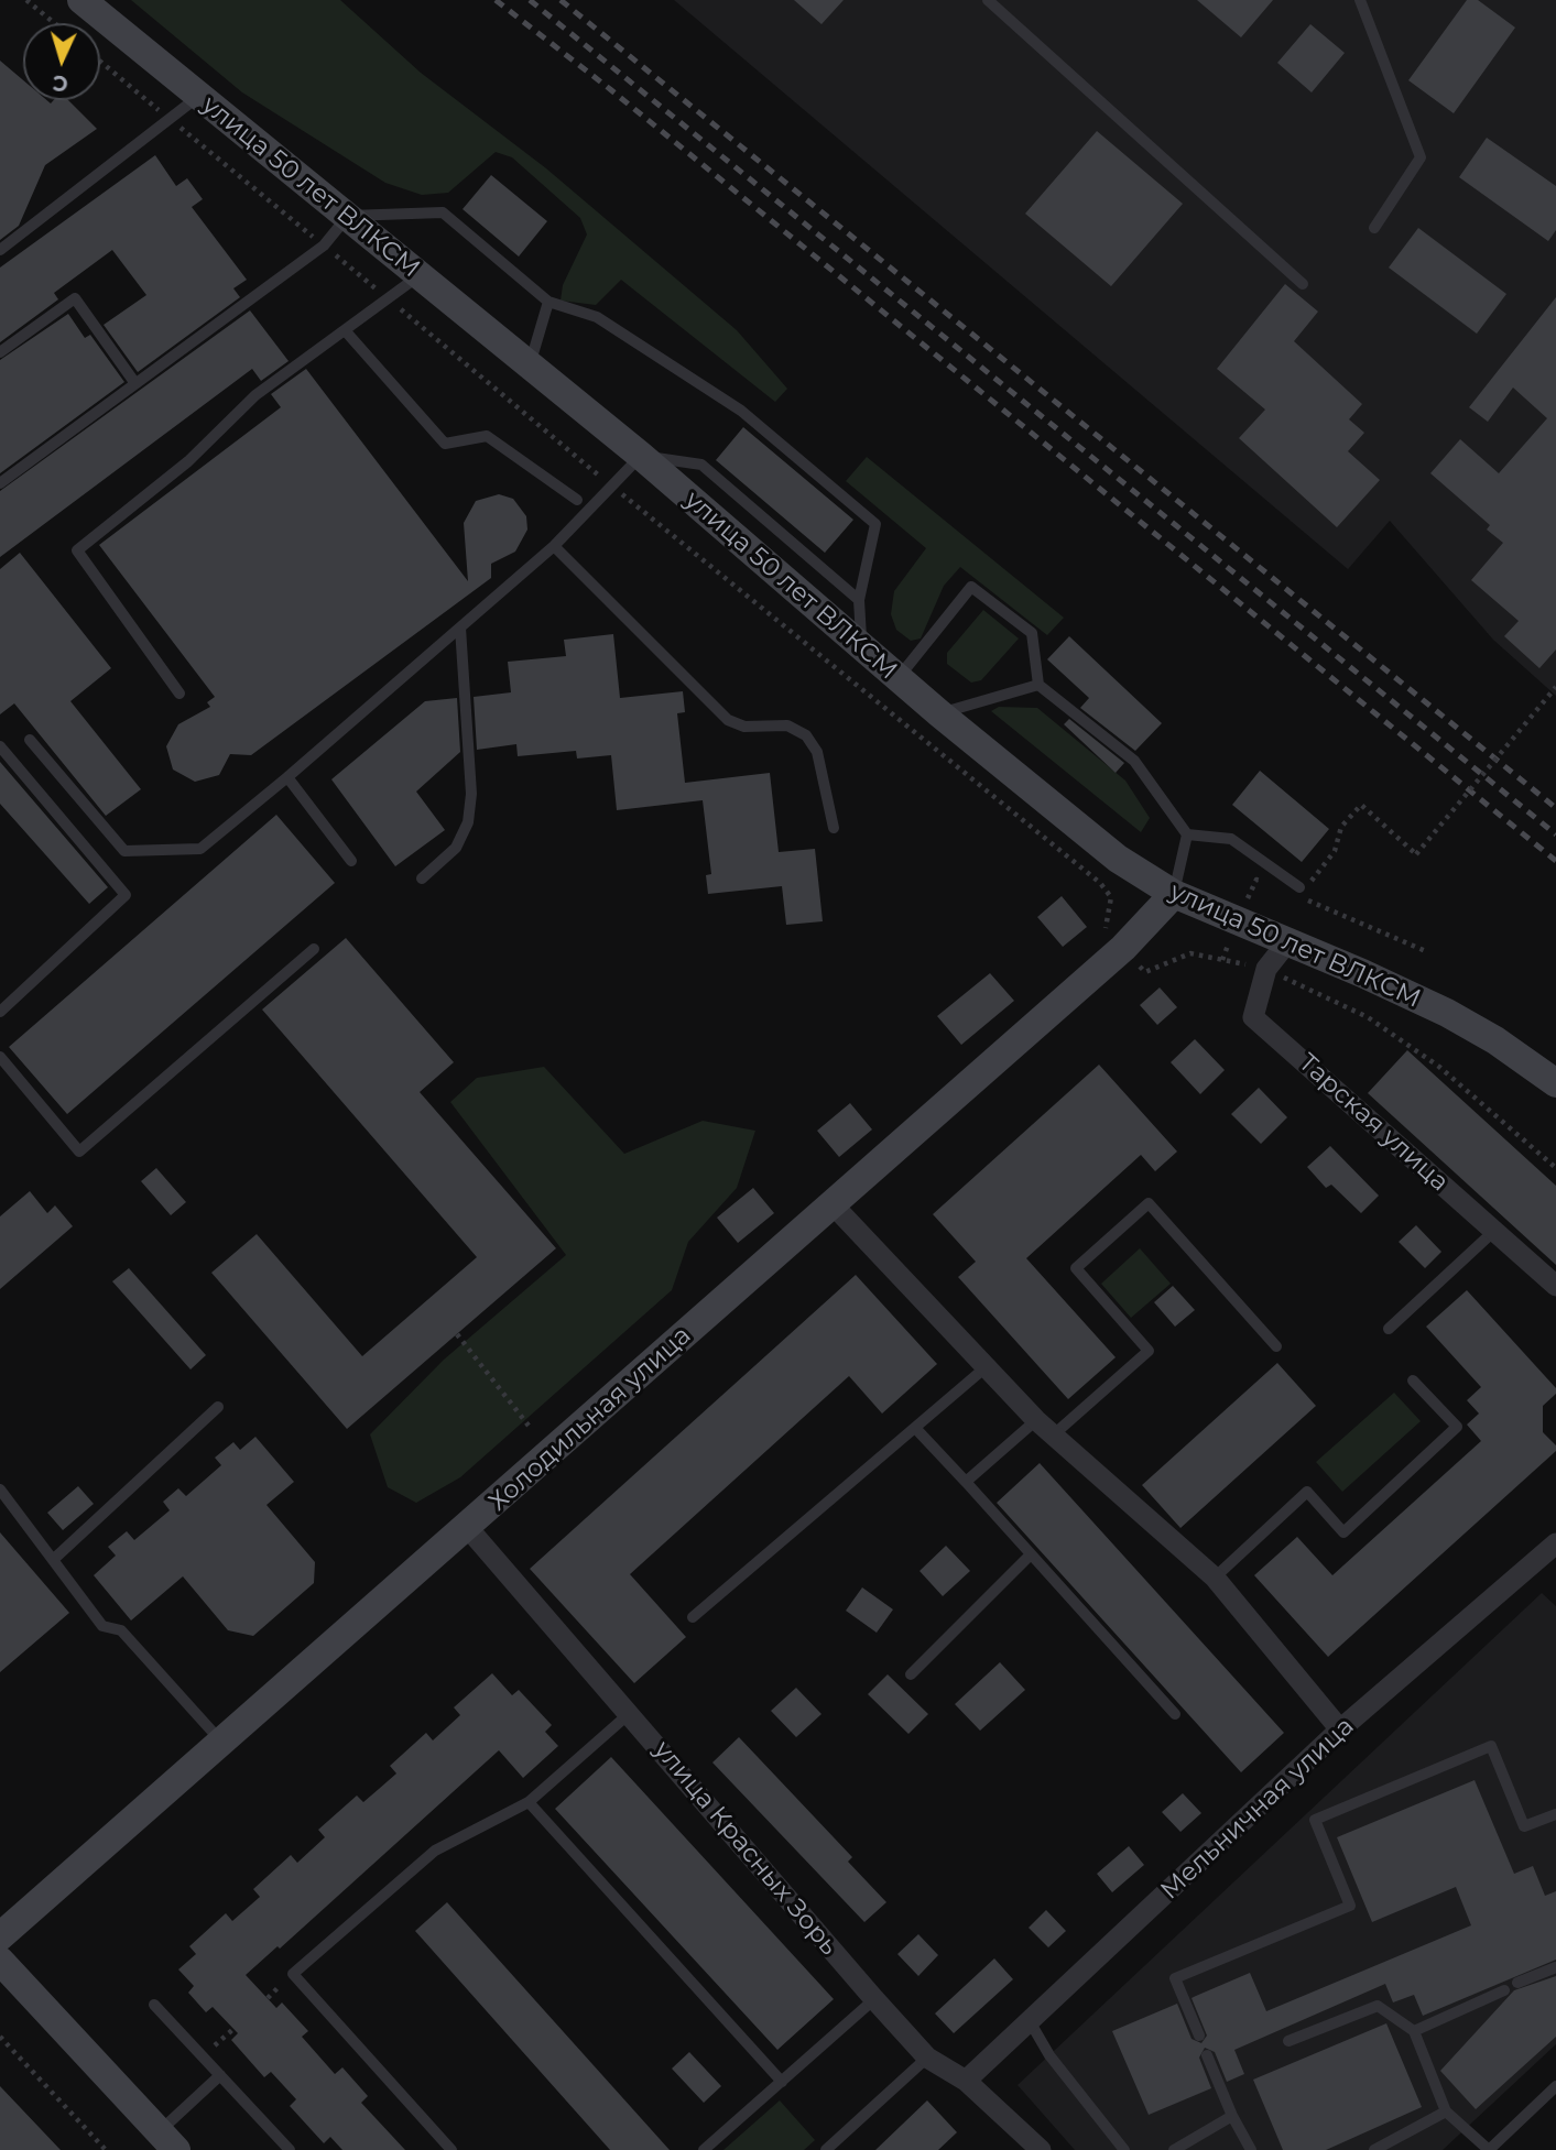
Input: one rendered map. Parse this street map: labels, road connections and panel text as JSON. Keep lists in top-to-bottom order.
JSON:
{
  "streets": {
    "street": [
      "улица 50 лет ВЛКСМ",
      "Тарская улица",
      "Холодильная улица",
      "Мельничная улица",
      "улица Красных Зорь"
    ]
  },
  "crossings": [
    ["улица 50 лет ВЛКСМ", "Тарская улица"],
    ["улица 50 лет ВЛКСМ", "Холодильная улица"],
    ["Холодильная улица", "улица Красных Зорь"],
    ["Мельничная улица", "улица Красных Зорь"]
  ],
  "north": "bottom"
}
